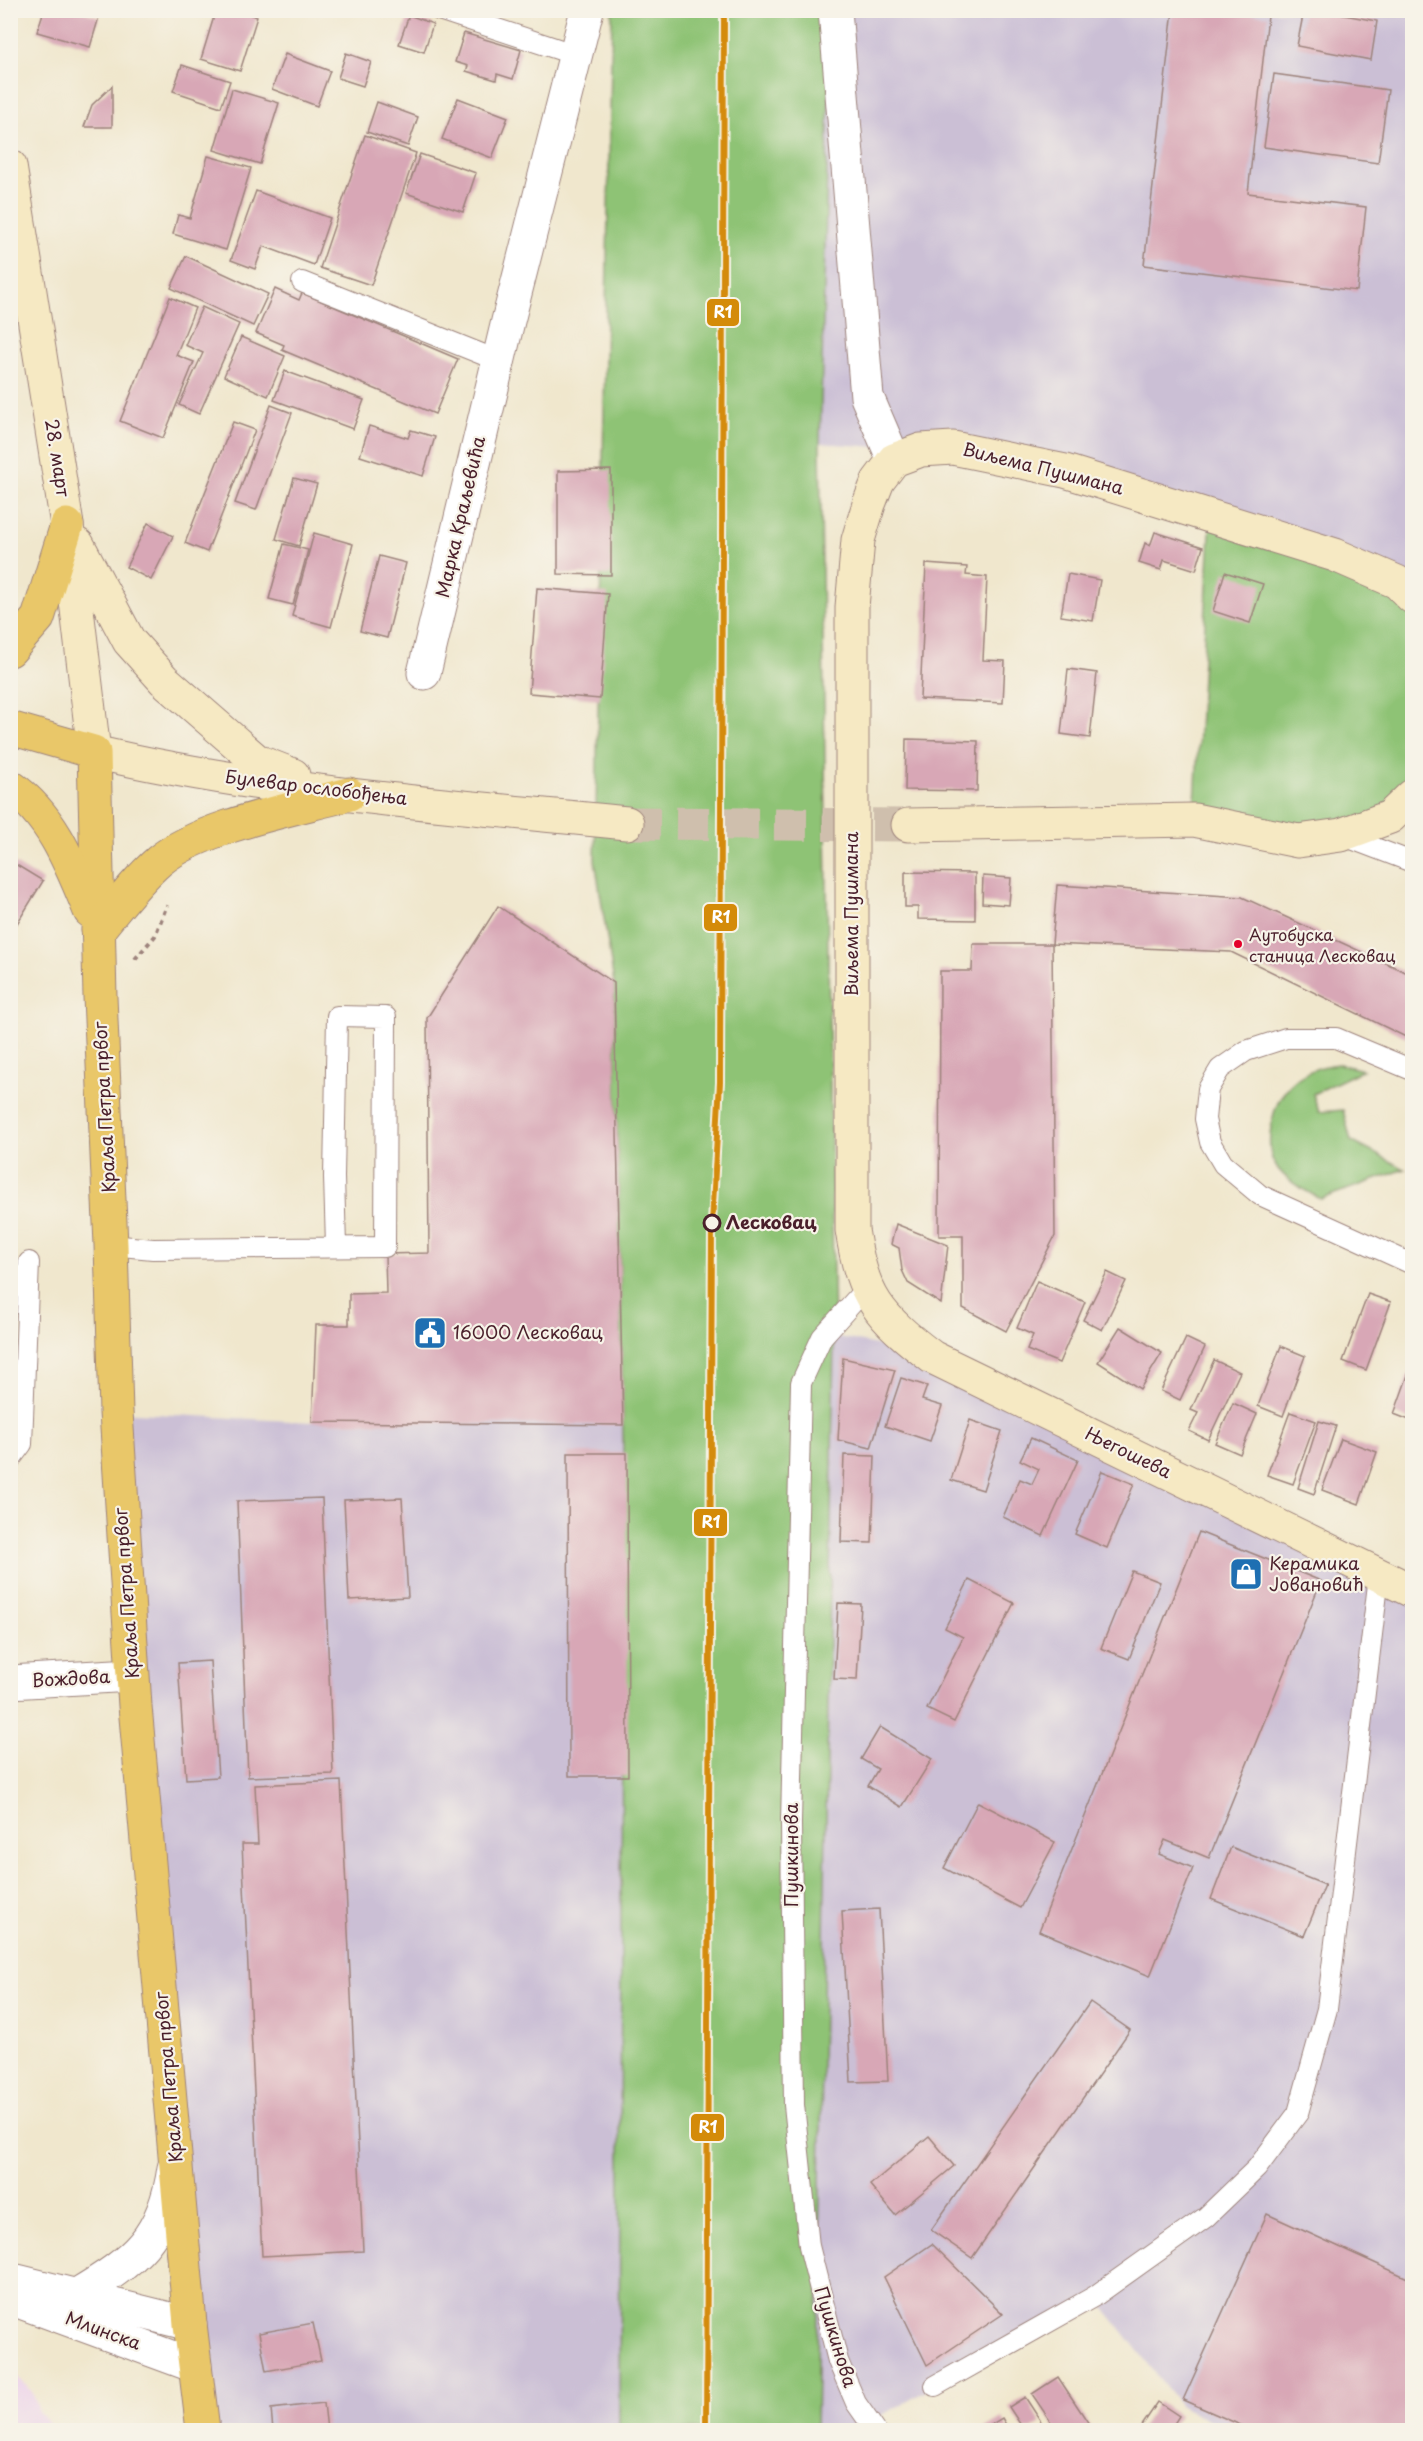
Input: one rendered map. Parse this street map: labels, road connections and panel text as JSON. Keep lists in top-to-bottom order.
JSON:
{
  "streets": {
    "main road": ["Булевар ослобођења", "Краља Петра првог"],
    "street": [
      "28. март",
      "Виљема Пушмана",
      "Марка Краљевића",
      "Његошева",
      "Вождова",
      "Млинска"
    ],
    "lane": ["Пушкинова"]
  },
  "crossings": [
    ["28. март", "Булевар ослобођења"],
    ["28. март", "Краља Петра првог"],
    ["Виљема Пушмана", "Његошева"],
    ["Виљема Пушмана", "Пушкинова"],
    ["Булевар ослобођења", "Краља Петра првог"],
    ["Краља Петра првог", "Вождова"],
    ["Краља Петра првог", "Млинска"],
    ["Његошева", "Пушкинова"]
  ],
  "places": {
    "other": ["Аутобуска станица Лесковац", "Лесковац"],
    "public building": ["16000 Лесковац"],
    "shop": ["Керамика Јовановић"]
  },
  "lines": ["transit line R1"]
}
